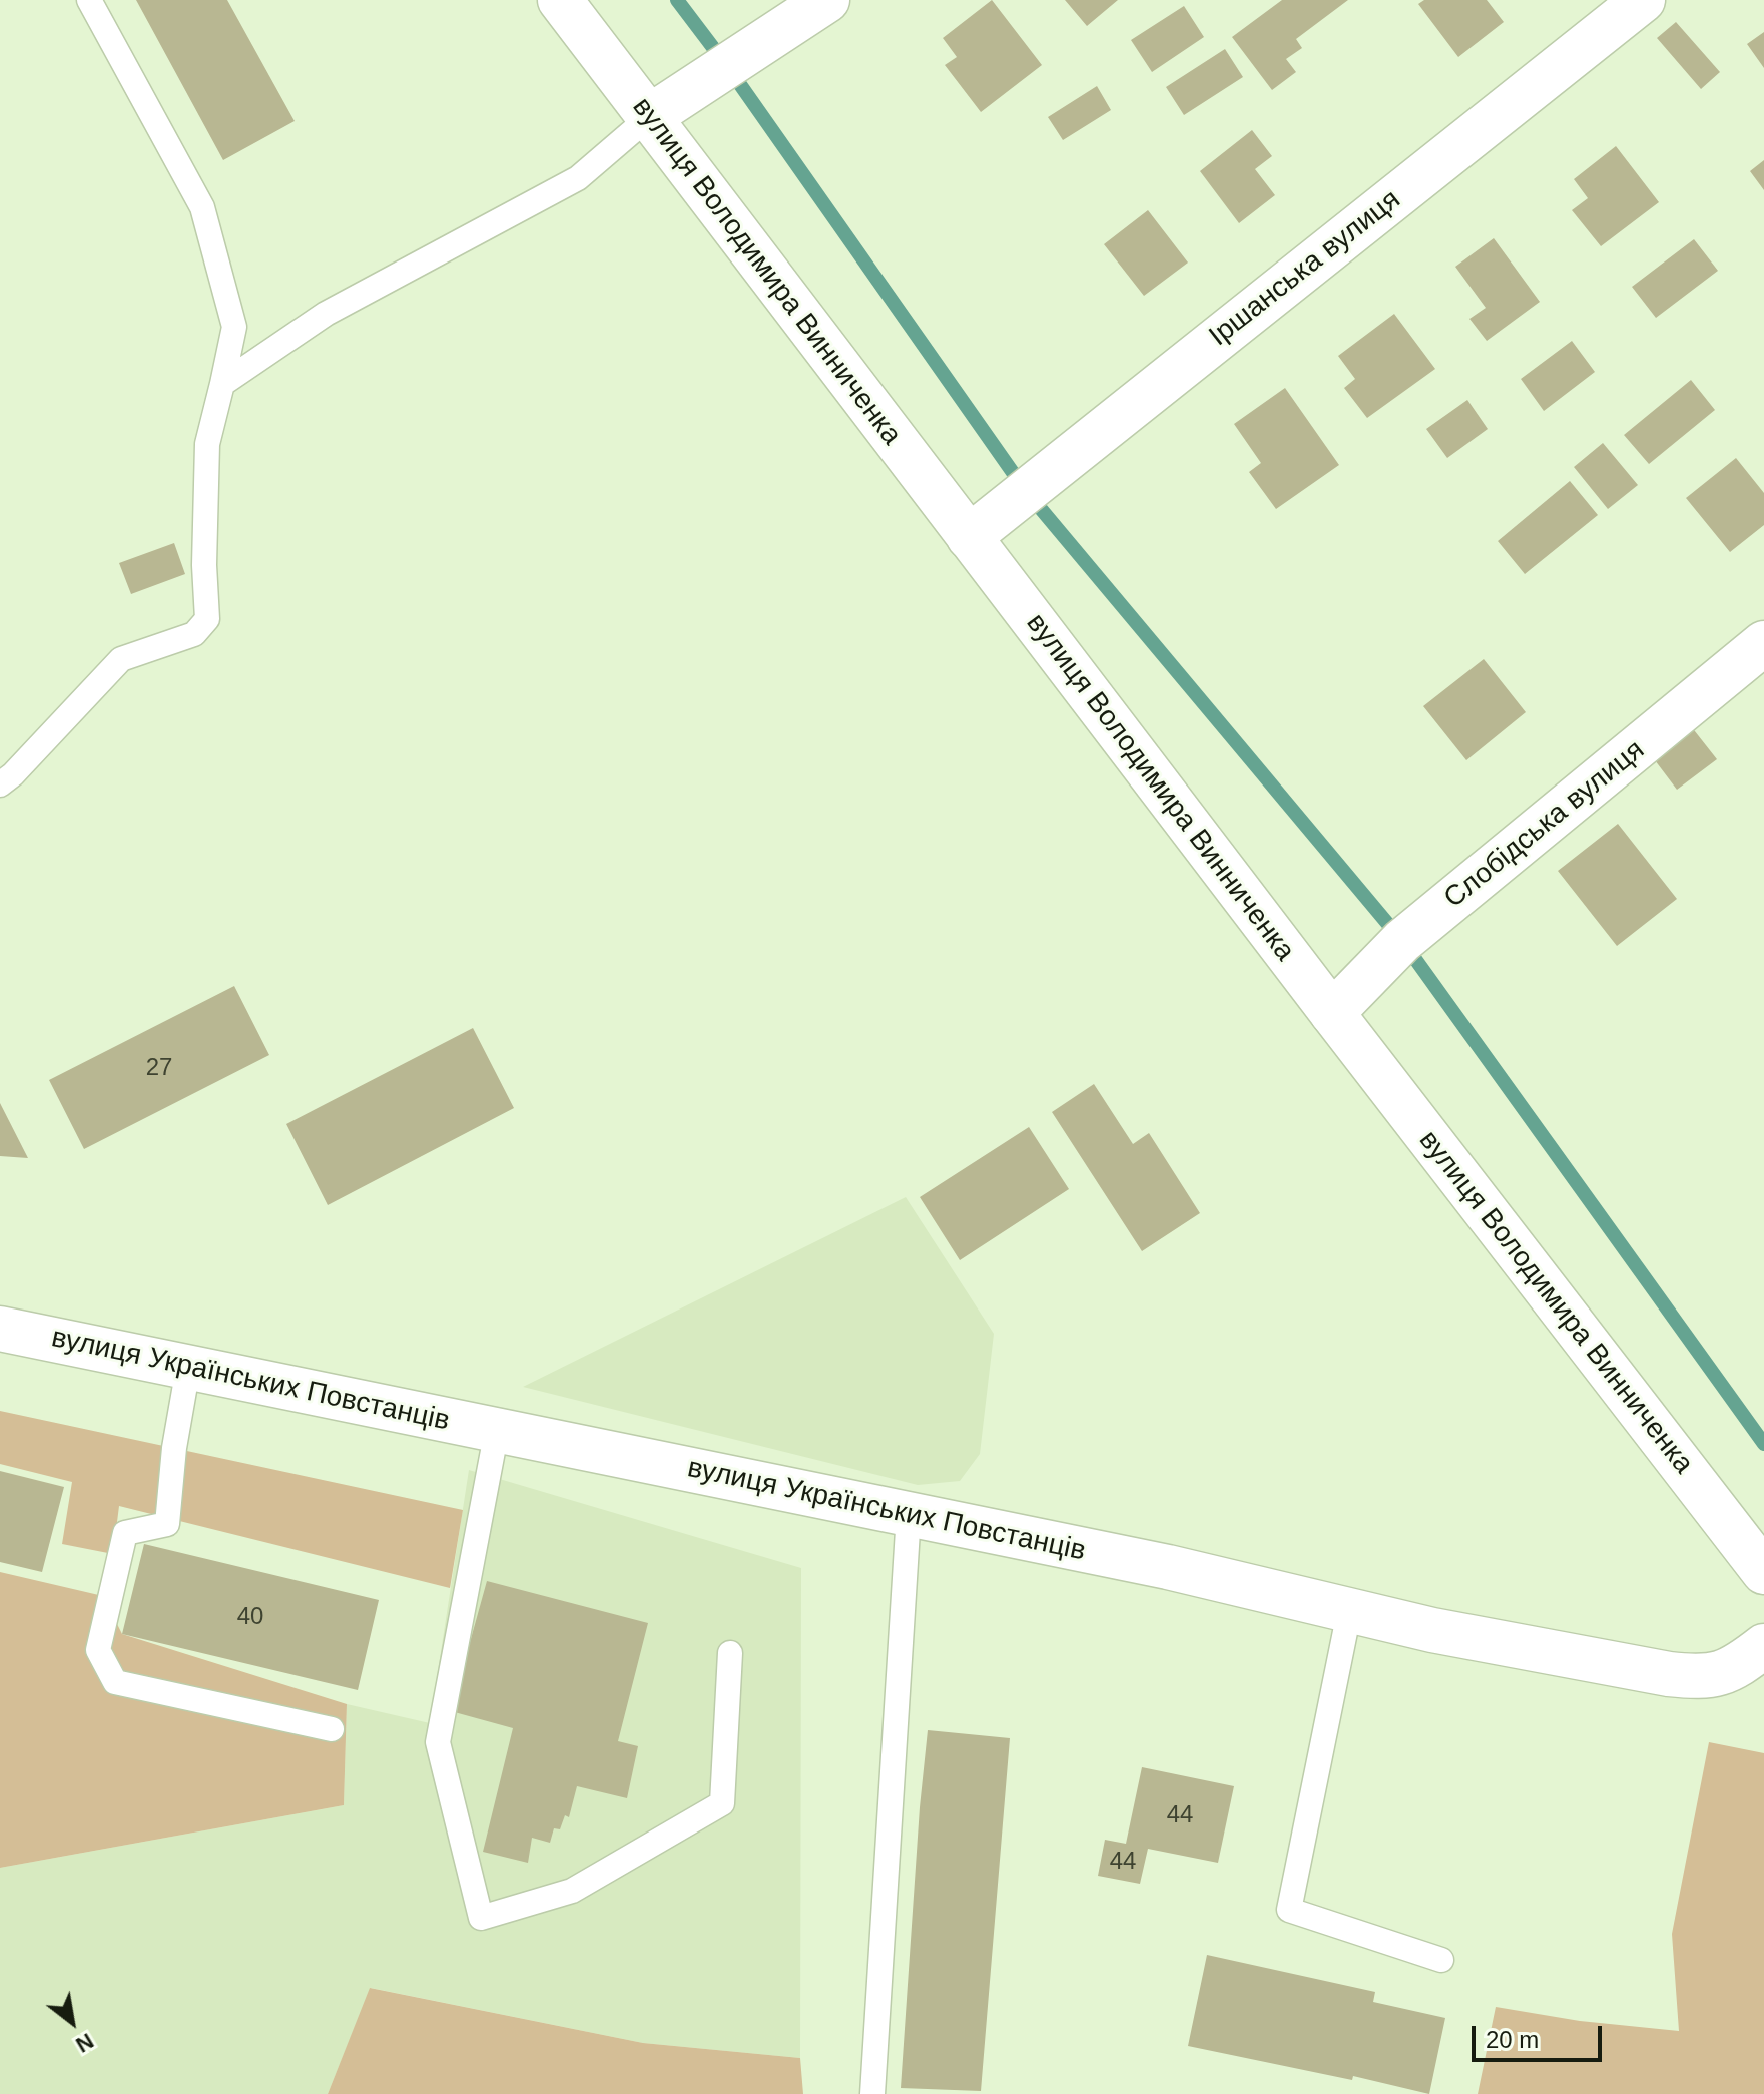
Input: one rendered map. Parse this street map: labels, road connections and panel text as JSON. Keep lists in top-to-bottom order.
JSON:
{
  "streets": {
    "street": [
      "Іршанська вулиця",
      "вулиця Володимира Винниченка",
      "Слобідська вулиця",
      "вулиця Українських Повстанців"
    ]
  },
  "crossings": [
    ["Іршанська вулиця", "вулиця Володимира Винниченка"],
    ["вулиця Володимира Винниченка", "Слобідська вулиця"]
  ],
  "house_numbers": [
    "27",
    "40",
    "44",
    "44"
  ],
  "scale_bar": "20 m",
  "north": "bottom right"
}
